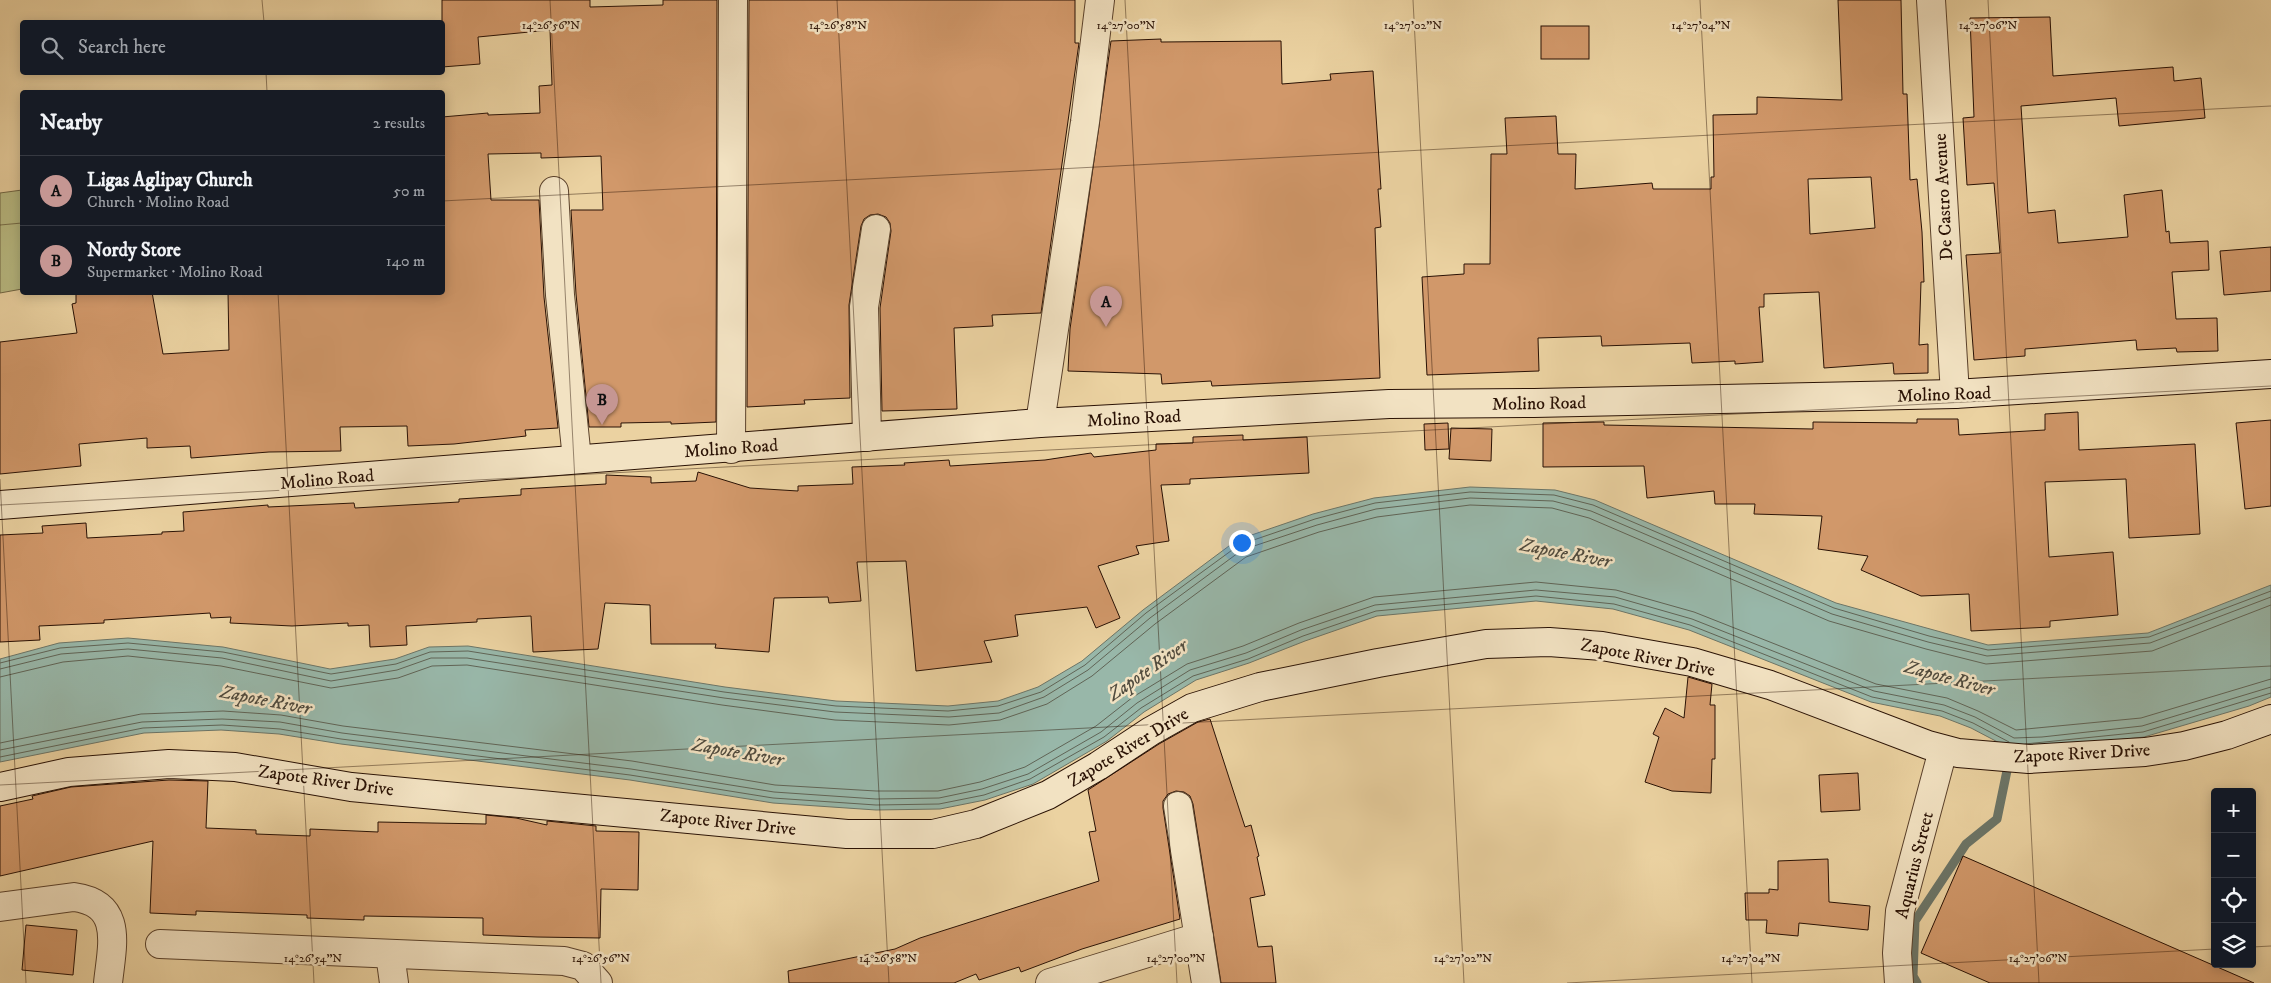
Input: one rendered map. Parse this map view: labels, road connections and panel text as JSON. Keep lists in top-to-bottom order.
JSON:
{
  "streets": {
    "main road": [
      "De Castro Avenue",
      "Molino Road",
      "Zapote River Drive",
      "Aquarius Street"
    ]
  },
  "crossings": [
    ["De Castro Avenue", "Molino Road"],
    ["Zapote River Drive", "Aquarius Street"]
  ],
  "water": ["Zapote River"],
  "page": {
    "search": "Search here",
    "heading": ["Nearby", "2 results"],
    "list": [
      {
        "mark": "A",
        "name": "Ligas Aglipay Church",
        "note": "Church · Molino Road",
        "value": "50 m"
      },
      {
        "mark": "B",
        "name": "Nordy Store",
        "note": "Supermarket · Molino Road",
        "value": "140 m"
      }
    ],
    "pins": ["A", "B"],
    "map_buttons": ["+", "−"]
  },
  "coordinates": [
    "14°26'56\"N",
    "14°26'58\"N",
    "14°27'00\"N",
    "14°27'02\"N",
    "14°27'04\"N",
    "14°27'06\"N",
    "14°26'54\"N"
  ]
}
